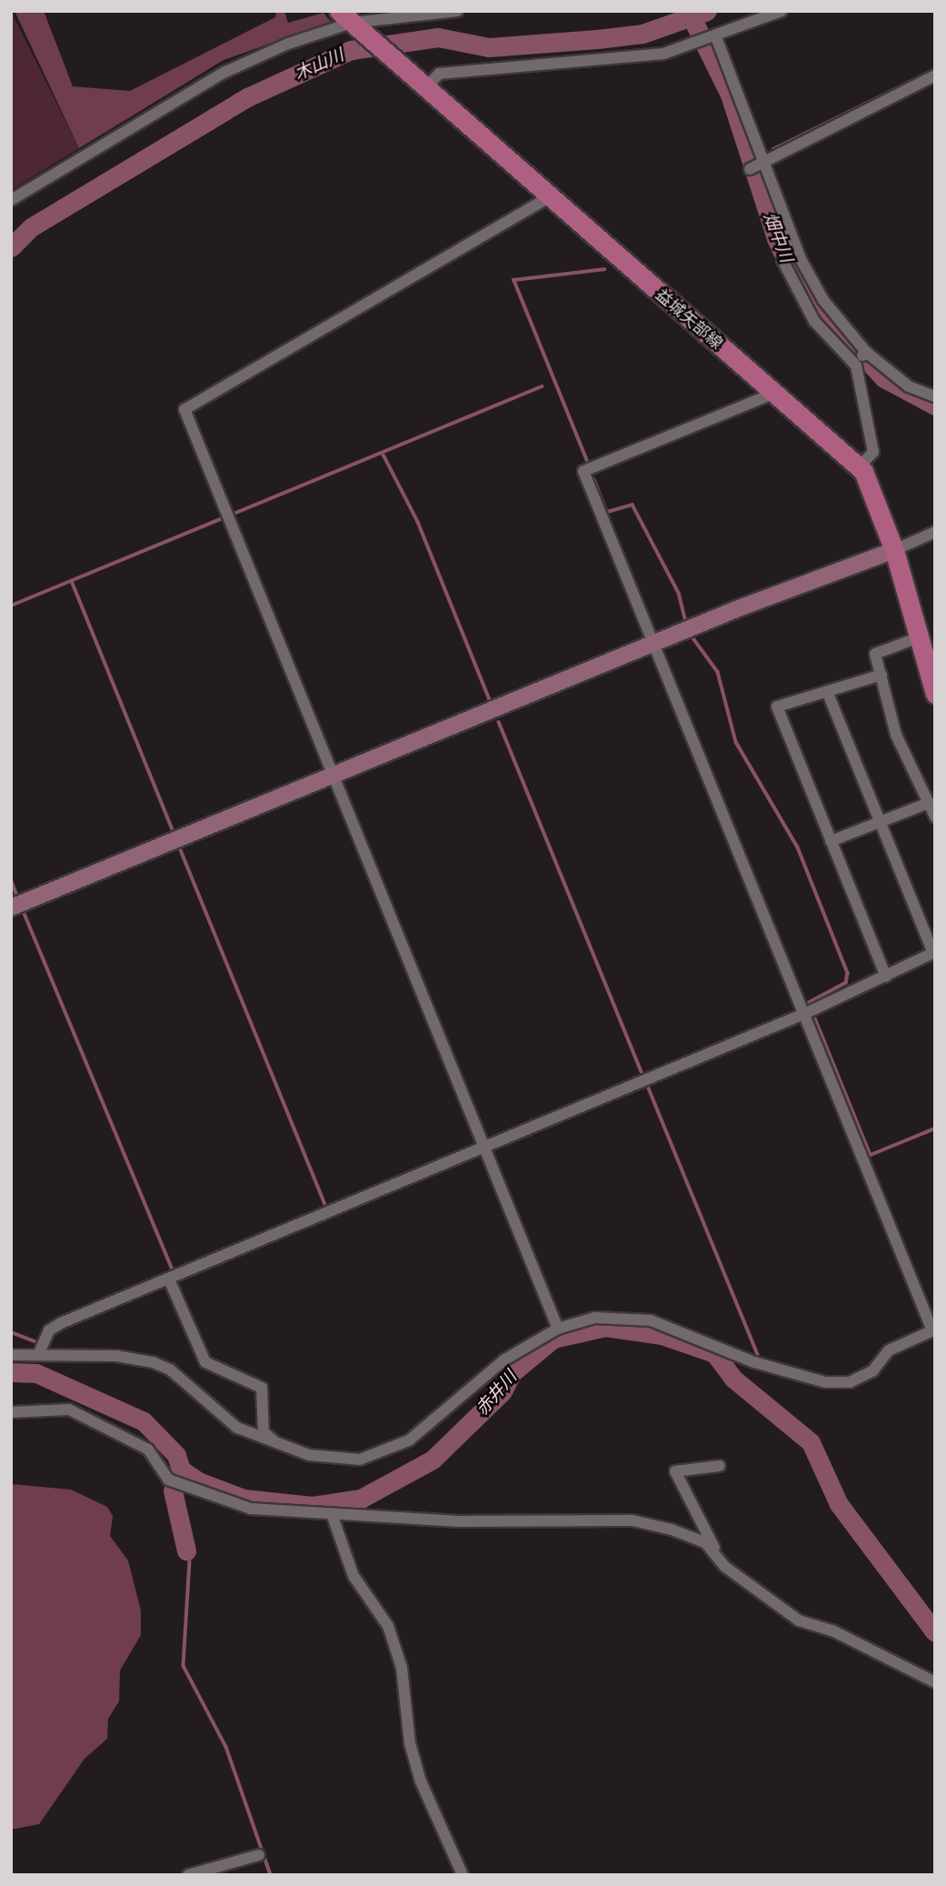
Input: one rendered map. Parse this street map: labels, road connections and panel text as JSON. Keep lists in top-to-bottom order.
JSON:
{
  "streets": {
    "main road": ["益城矢部線"]
  },
  "water": ["木山川", "畑中川", "赤井川"]
}
